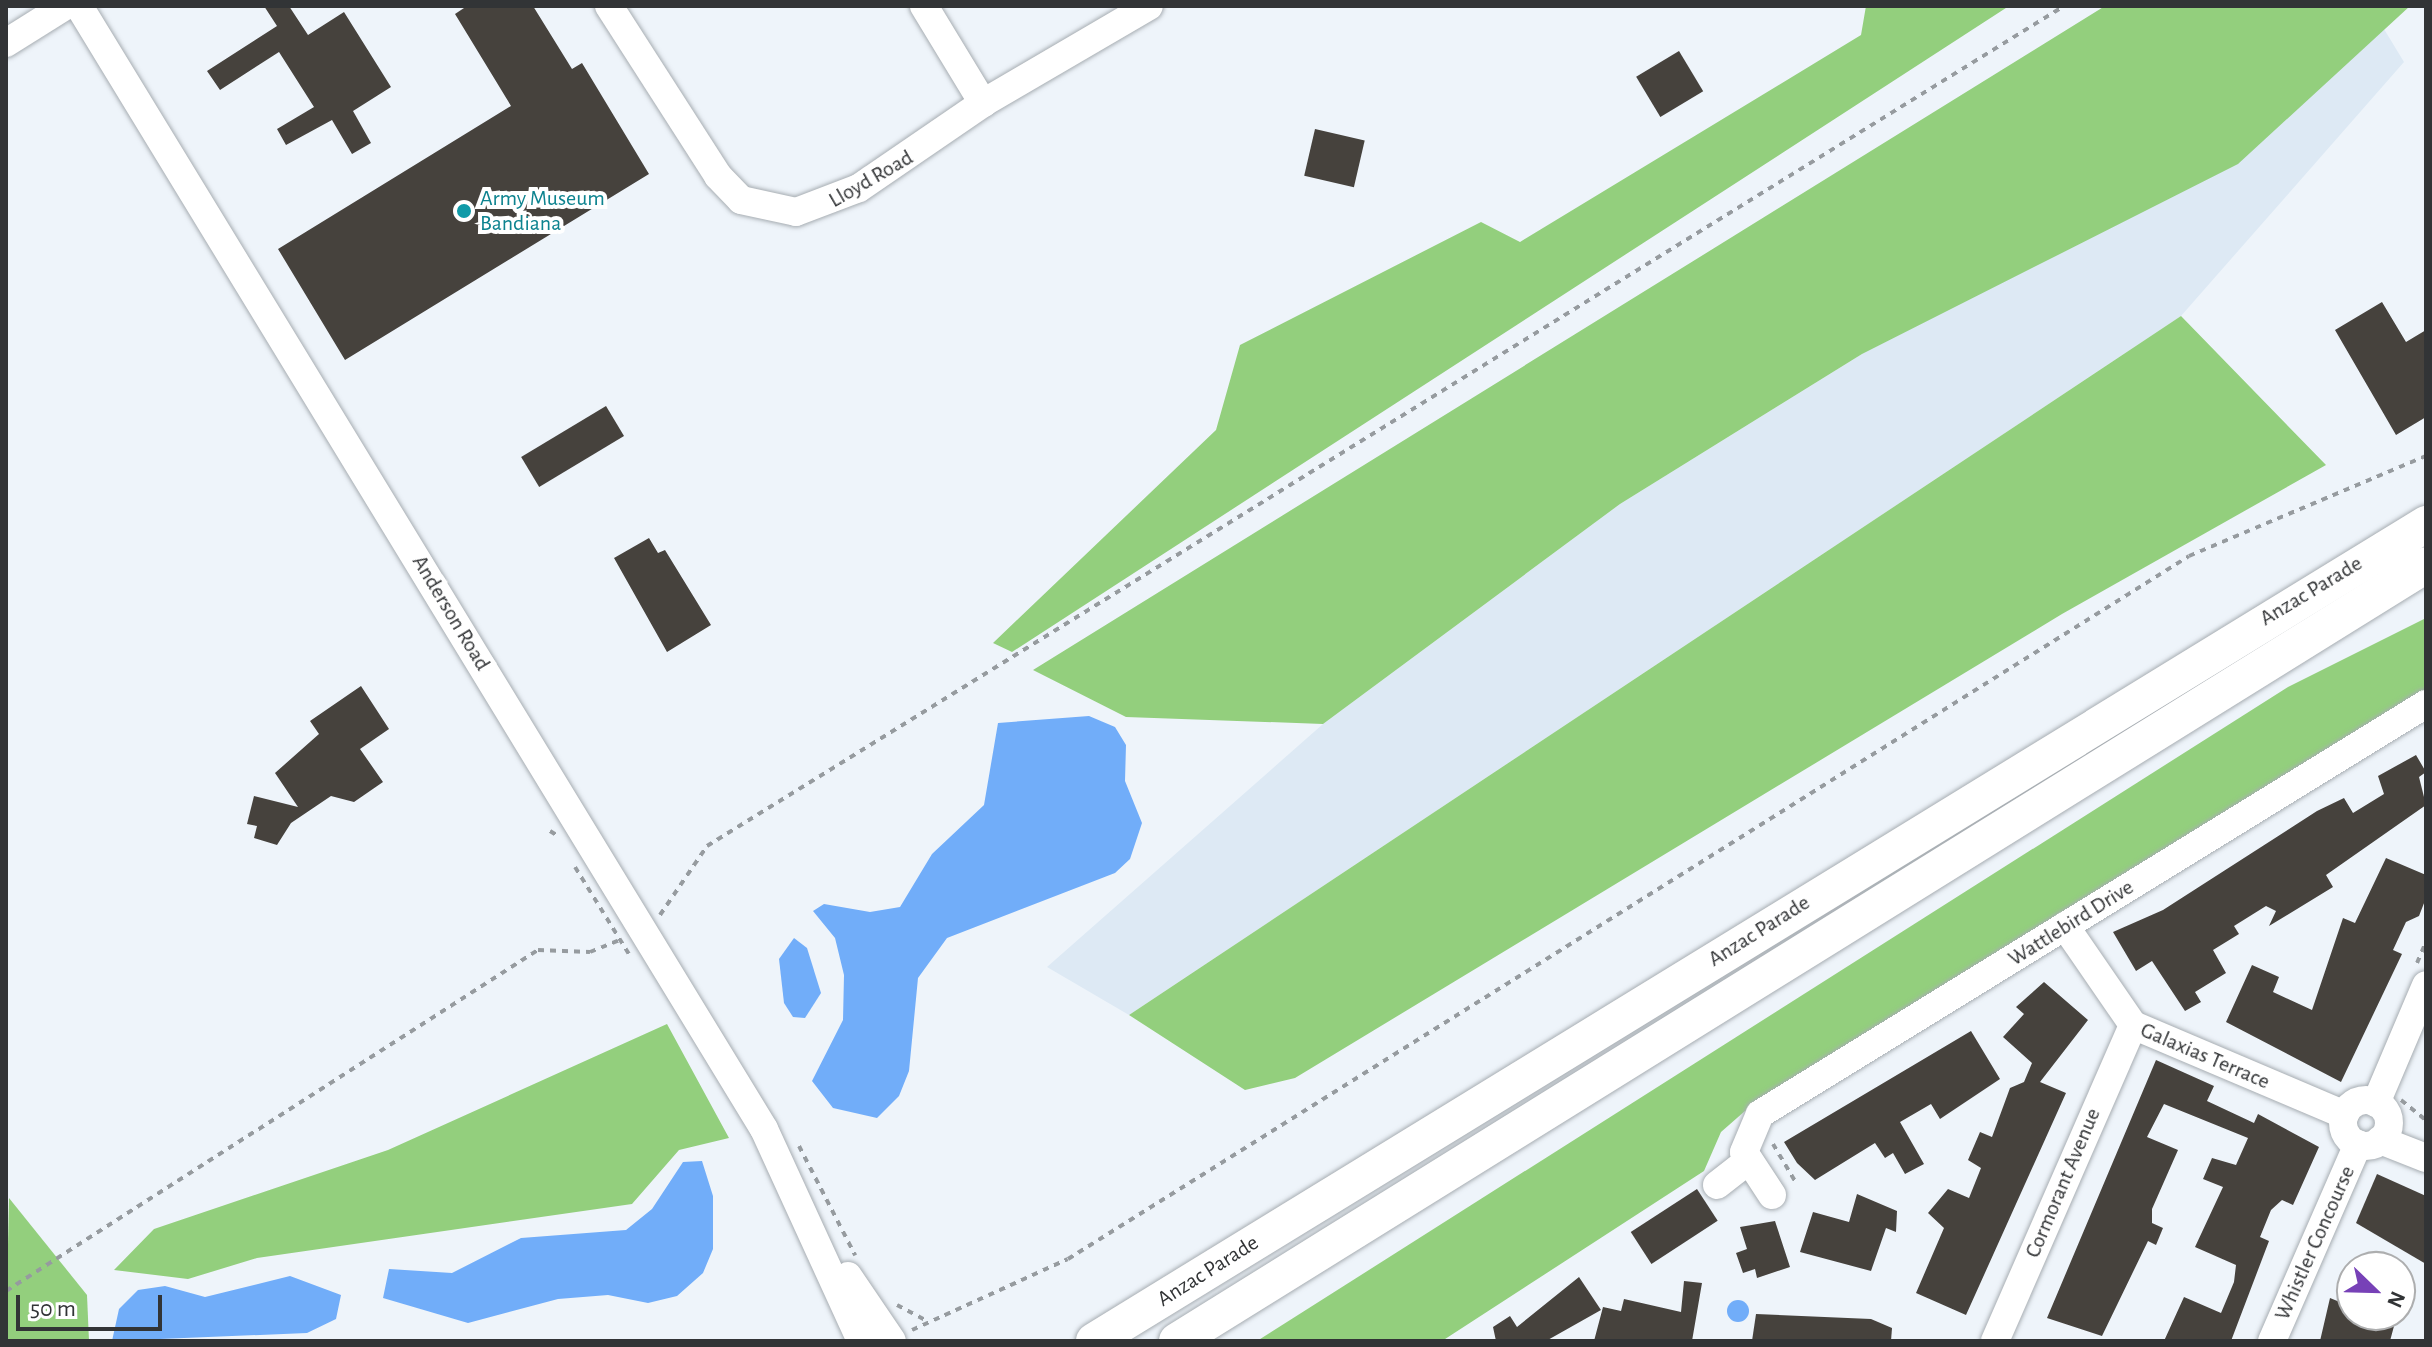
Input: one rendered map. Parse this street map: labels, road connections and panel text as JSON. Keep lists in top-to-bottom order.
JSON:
{
  "streets": {
    "main road": ["Anzac Parade"],
    "street": [
      "Lloyd Road",
      "Anderson Road",
      "Wattlebird Drive",
      "Galaxias Terrace",
      "Cormorant Avenue",
      "Whistler Concourse"
    ]
  },
  "crossings": [
    ["Wattlebird Drive", "Galaxias Terrace"],
    ["Galaxias Terrace", "Cormorant Avenue"],
    ["Galaxias Terrace", "Whistler Concourse"]
  ],
  "places": ["Army Museum Bandiana"],
  "scale_bar": "50 m",
  "north": "bottom right"
}
